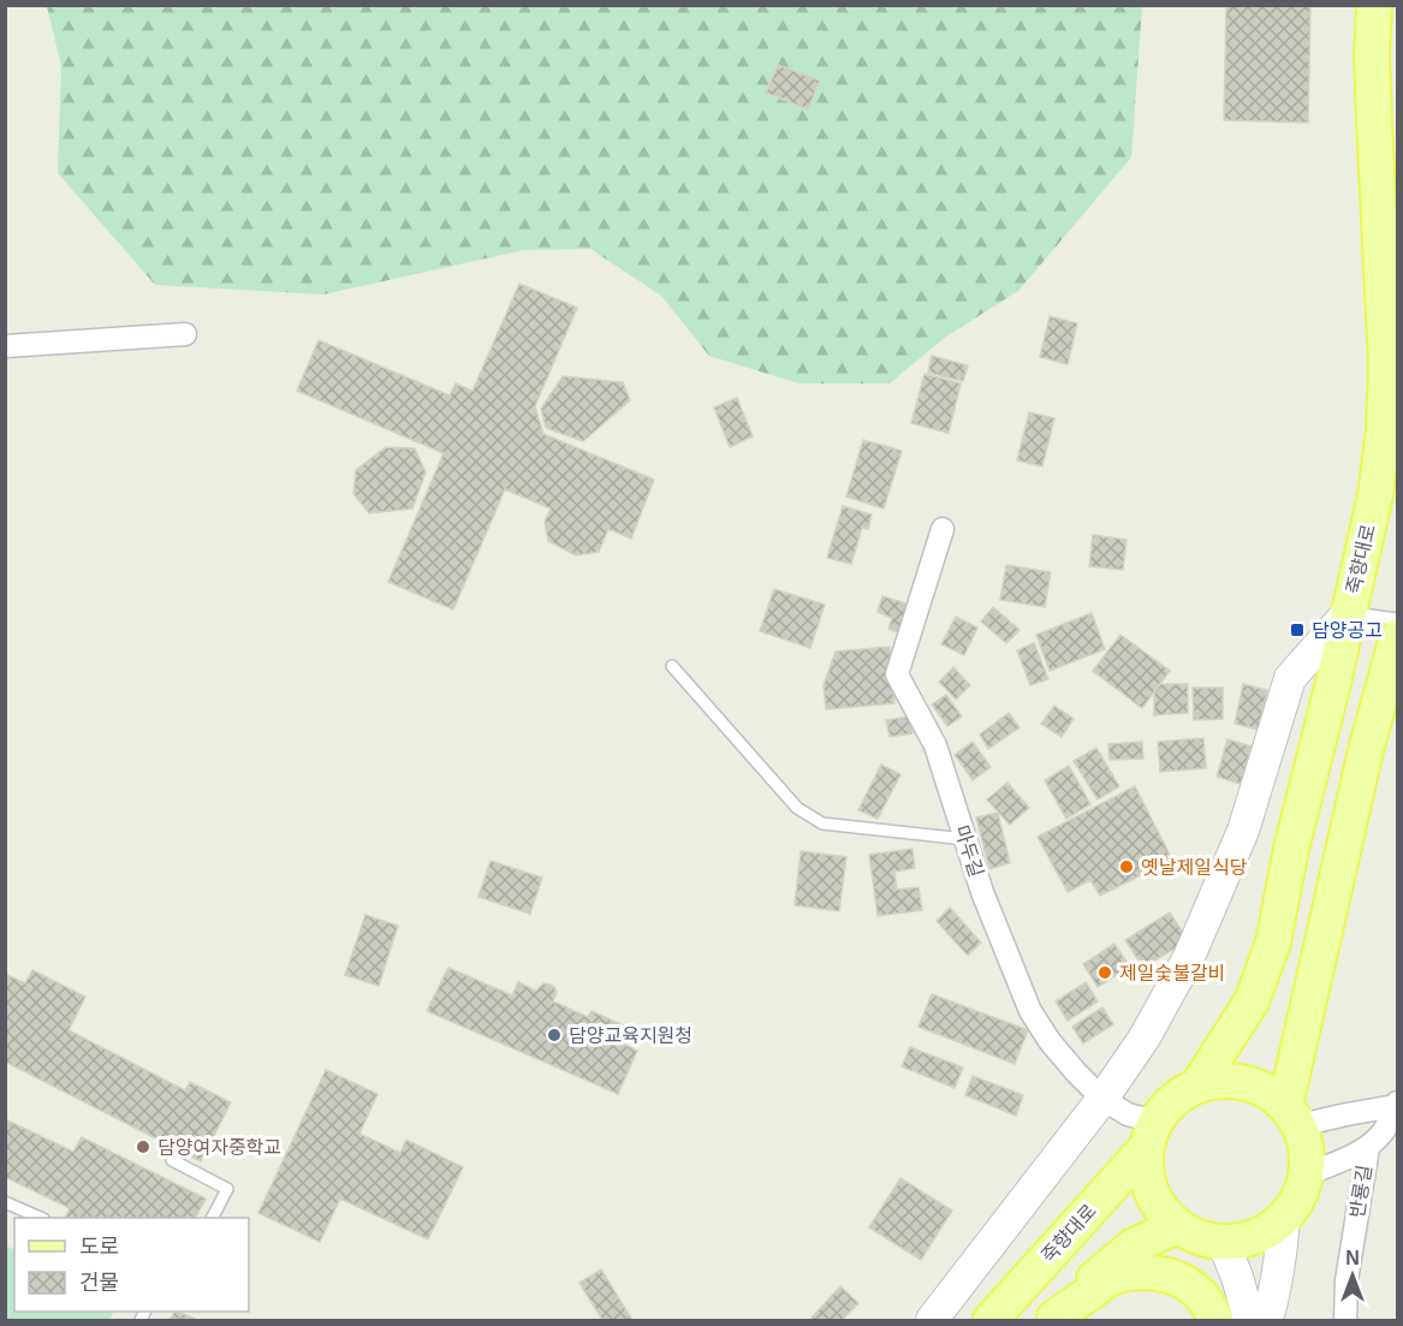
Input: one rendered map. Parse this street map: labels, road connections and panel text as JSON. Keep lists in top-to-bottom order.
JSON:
{
  "streets": {
    "main road": ["죽향대로"],
    "street": ["마두길", "반룡길"]
  },
  "crossings": [
    ["죽향대로", "마두길"]
  ],
  "places": {
    "transit": ["담양공고"],
    "other": [
      "옛날제일식당",
      "제일숯불갈비",
      "담양교육지원청",
      "담양여자중학교"
    ]
  },
  "legend": ["도로", "건물"],
  "north": "top"
}
